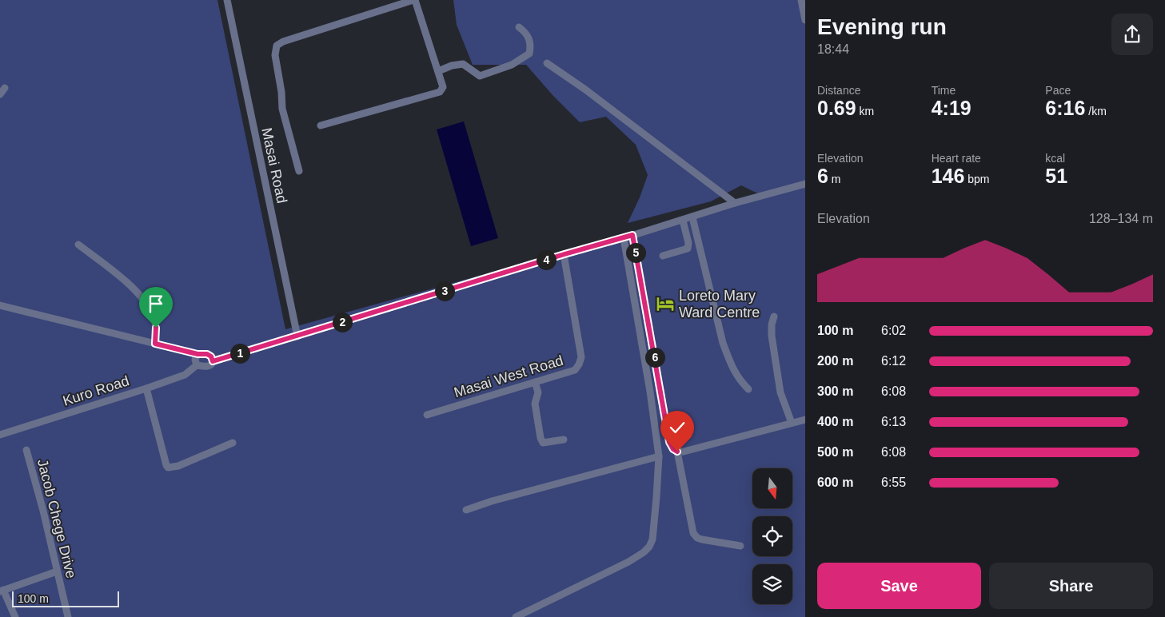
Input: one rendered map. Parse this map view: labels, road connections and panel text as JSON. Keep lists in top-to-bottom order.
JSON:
{
  "streets": {
    "street": [
      "Masai Road",
      "Masai West Road",
      "Kuro Road",
      "Jacob Chege Drive"
    ]
  },
  "places": {
    "hotel": ["Loreto Mary Ward Centre"]
  },
  "scale_bar": "100 m",
  "north": "bottom",
  "page": {
    "heading": ["Evening run", "18:44"],
    "stats": [
      ["Distance", "0.69 km"],
      ["Time", "4:19"],
      ["Pace", "6:16 /km"],
      ["Elevation", "6 m"],
      ["Heart rate", "146 bpm"],
      ["kcal", "51"]
    ],
    "chart": ["Elevation", "128–134 m"],
    "pins": [
      "5",
      "4",
      "3",
      "2",
      "1",
      "6"
    ],
    "list": [
      {
        "name": "100 m",
        "note": "6:02"
      },
      {
        "name": "200 m",
        "note": "6:12"
      },
      {
        "name": "300 m",
        "note": "6:08"
      },
      {
        "name": "400 m",
        "note": "6:13"
      },
      {
        "name": "500 m",
        "note": "6:08"
      },
      {
        "name": "600 m",
        "note": "6:55"
      }
    ],
    "buttons": ["Save", "Share"],
    "scale": "100 m"
  }
}
